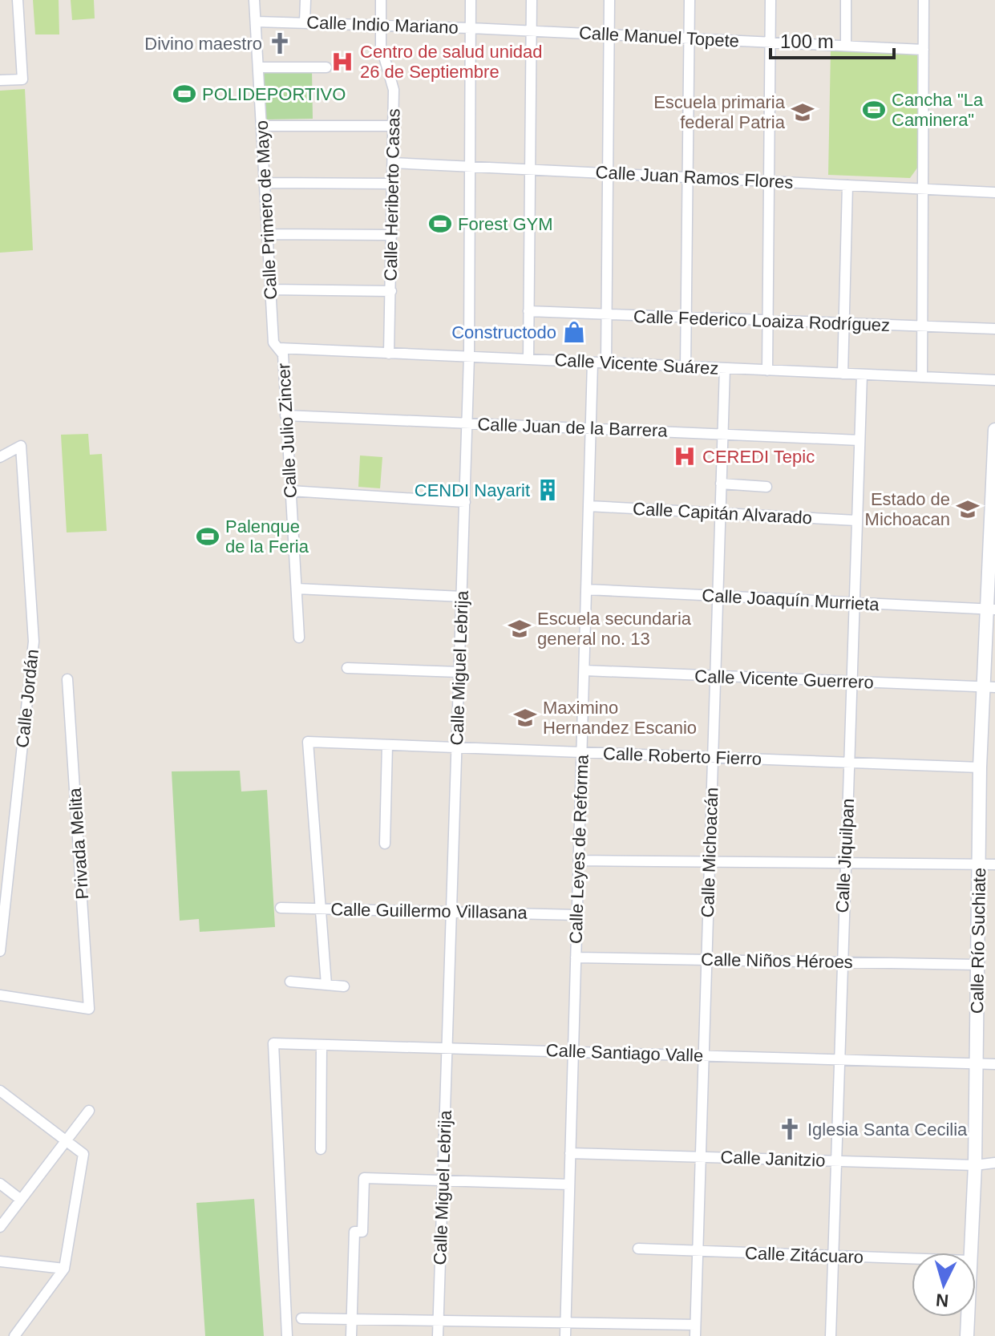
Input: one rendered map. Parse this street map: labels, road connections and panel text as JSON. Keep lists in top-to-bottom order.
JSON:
{
  "streets": {
    "main road": ["Calle Río Suchiate"],
    "street": [
      "Calle Indio Mariano",
      "Calle Manuel Topete",
      "Calle Juan Ramos Flores",
      "Calle Heriberto Casas",
      "Calle Primero de Mayo",
      "Calle Federico Loaiza Rodríguez",
      "Calle Vicente Suárez",
      "Calle Juan de la Barrera",
      "Calle Julio Zincer",
      "Calle Capitán Alvarado",
      "Calle Joaquín Murrieta",
      "Calle Miguel Lebrija",
      "Calle Vicente Guerrero",
      "Calle Jordán",
      "Calle Roberto Fierro",
      "Privada Melita",
      "Calle Leyes de Reforma",
      "Calle Michoacán",
      "Calle Jiquilpan",
      "Calle Guillermo Villasana",
      "Calle Niños Héroes",
      "Calle Santiago Valle",
      "Calle Janitzio",
      "Calle Zitácuaro"
    ]
  },
  "crossings": [
    ["Calle Indio Mariano", "Calle Manuel Topete"],
    ["Calle Indio Mariano", "Calle Heriberto Casas"],
    ["Calle Indio Mariano", "Calle Primero de Mayo"],
    ["Calle Indio Mariano", "Calle Miguel Lebrija"],
    ["Calle Manuel Topete", "Calle Miguel Lebrija"],
    ["Calle Juan Ramos Flores", "Calle Heriberto Casas"],
    ["Calle Juan Ramos Flores", "Calle Miguel Lebrija"],
    ["Calle Heriberto Casas", "Calle Vicente Suárez"],
    ["Calle Primero de Mayo", "Calle Vicente Suárez"],
    ["Calle Primero de Mayo", "Calle Julio Zincer"],
    ["Calle Vicente Suárez", "Calle Julio Zincer"],
    ["Calle Vicente Suárez", "Calle Miguel Lebrija"],
    ["Calle Vicente Suárez", "Calle Leyes de Reforma"],
    ["Calle Vicente Suárez", "Calle Michoacán"],
    ["Calle Vicente Suárez", "Calle Jiquilpan"],
    ["Calle Juan de la Barrera", "Calle Julio Zincer"],
    ["Calle Juan de la Barrera", "Calle Miguel Lebrija"],
    ["Calle Juan de la Barrera", "Calle Leyes de Reforma"],
    ["Calle Juan de la Barrera", "Calle Michoacán"],
    ["Calle Juan de la Barrera", "Calle Jiquilpan"],
    ["Calle Capitán Alvarado", "Calle Leyes de Reforma"],
    ["Calle Capitán Alvarado", "Calle Michoacán"],
    ["Calle Capitán Alvarado", "Calle Jiquilpan"],
    ["Calle Joaquín Murrieta", "Calle Leyes de Reforma"],
    ["Calle Joaquín Murrieta", "Calle Michoacán"],
    ["Calle Joaquín Murrieta", "Calle Jiquilpan"],
    ["Calle Joaquín Murrieta", "Calle Río Suchiate"],
    ["Calle Miguel Lebrija", "Calle Roberto Fierro"],
    ["Calle Miguel Lebrija", "Calle Guillermo Villasana"],
    ["Calle Miguel Lebrija", "Calle Santiago Valle"],
    ["Calle Vicente Guerrero", "Calle Leyes de Reforma"],
    ["Calle Vicente Guerrero", "Calle Michoacán"],
    ["Calle Vicente Guerrero", "Calle Jiquilpan"],
    ["Calle Vicente Guerrero", "Calle Río Suchiate"],
    ["Calle Roberto Fierro", "Calle Leyes de Reforma"],
    ["Calle Roberto Fierro", "Calle Michoacán"],
    ["Calle Roberto Fierro", "Calle Jiquilpan"],
    ["Calle Roberto Fierro", "Calle Guillermo Villasana"],
    ["Calle Roberto Fierro", "Calle Río Suchiate"],
    ["Calle Leyes de Reforma", "Calle Guillermo Villasana"],
    ["Calle Leyes de Reforma", "Calle Niños Héroes"],
    ["Calle Leyes de Reforma", "Calle Santiago Valle"],
    ["Calle Leyes de Reforma", "Calle Janitzio"],
    ["Calle Michoacán", "Calle Niños Héroes"],
    ["Calle Michoacán", "Calle Santiago Valle"],
    ["Calle Michoacán", "Calle Janitzio"],
    ["Calle Michoacán", "Calle Zitácuaro"],
    ["Calle Jiquilpan", "Calle Niños Héroes"],
    ["Calle Jiquilpan", "Calle Santiago Valle"],
    ["Calle Jiquilpan", "Calle Janitzio"],
    ["Calle Jiquilpan", "Calle Zitácuaro"],
    ["Calle Río Suchiate", "Calle Niños Héroes"],
    ["Calle Río Suchiate", "Calle Santiago Valle"],
    ["Calle Río Suchiate", "Calle Janitzio"]
  ],
  "places": {
    "church": ["Divino maestro", "Iglesia Santa Cecilia"],
    "hospital": ["Centro de salud unidad 26 de Septiembre", "CEREDI Tepic"],
    "sports": [
      "POLIDEPORTIVO",
      "Cancha \"La Caminera\"",
      "Forest GYM",
      "Palenque de la Feria"
    ],
    "school or university": [
      "Escuela primaria federal Patria",
      "Estado de Michoacan",
      "Escuela secundaria general no. 13",
      "Maximino Hernandez Escanio"
    ],
    "shop": ["Constructodo"],
    "building": ["CENDI Nayarit"]
  },
  "scale_bar": "100 m",
  "north": "bottom"
}
